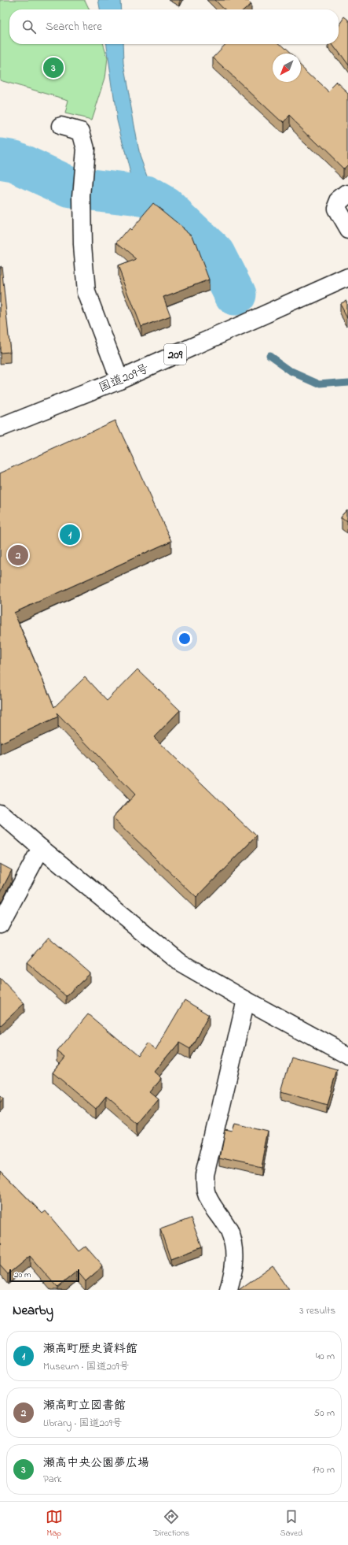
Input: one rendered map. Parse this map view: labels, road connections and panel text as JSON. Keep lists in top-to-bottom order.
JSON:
{
  "streets": {
    "main road": ["209", "国道209号"]
  },
  "scale_bar": "20 m",
  "north": "bottom left",
  "page": {
    "search": "Search here",
    "pins": ["3", "1", "2"],
    "scale": "20 m",
    "heading": ["Nearby", "3 results"],
    "list": [
      {
        "mark": "1",
        "name": "瀬高町歴史資料館",
        "note": "Museum · 国道209号",
        "value": "40 m"
      },
      {
        "mark": "2",
        "name": "瀬高町立図書館",
        "note": "Library · 国道209号",
        "value": "50 m"
      },
      {
        "mark": "3",
        "name": "瀬高中央公園夢広場",
        "note": "Park",
        "value": "170 m"
      }
    ],
    "nav": ["Map", "Directions", "Saved"]
  }
}
